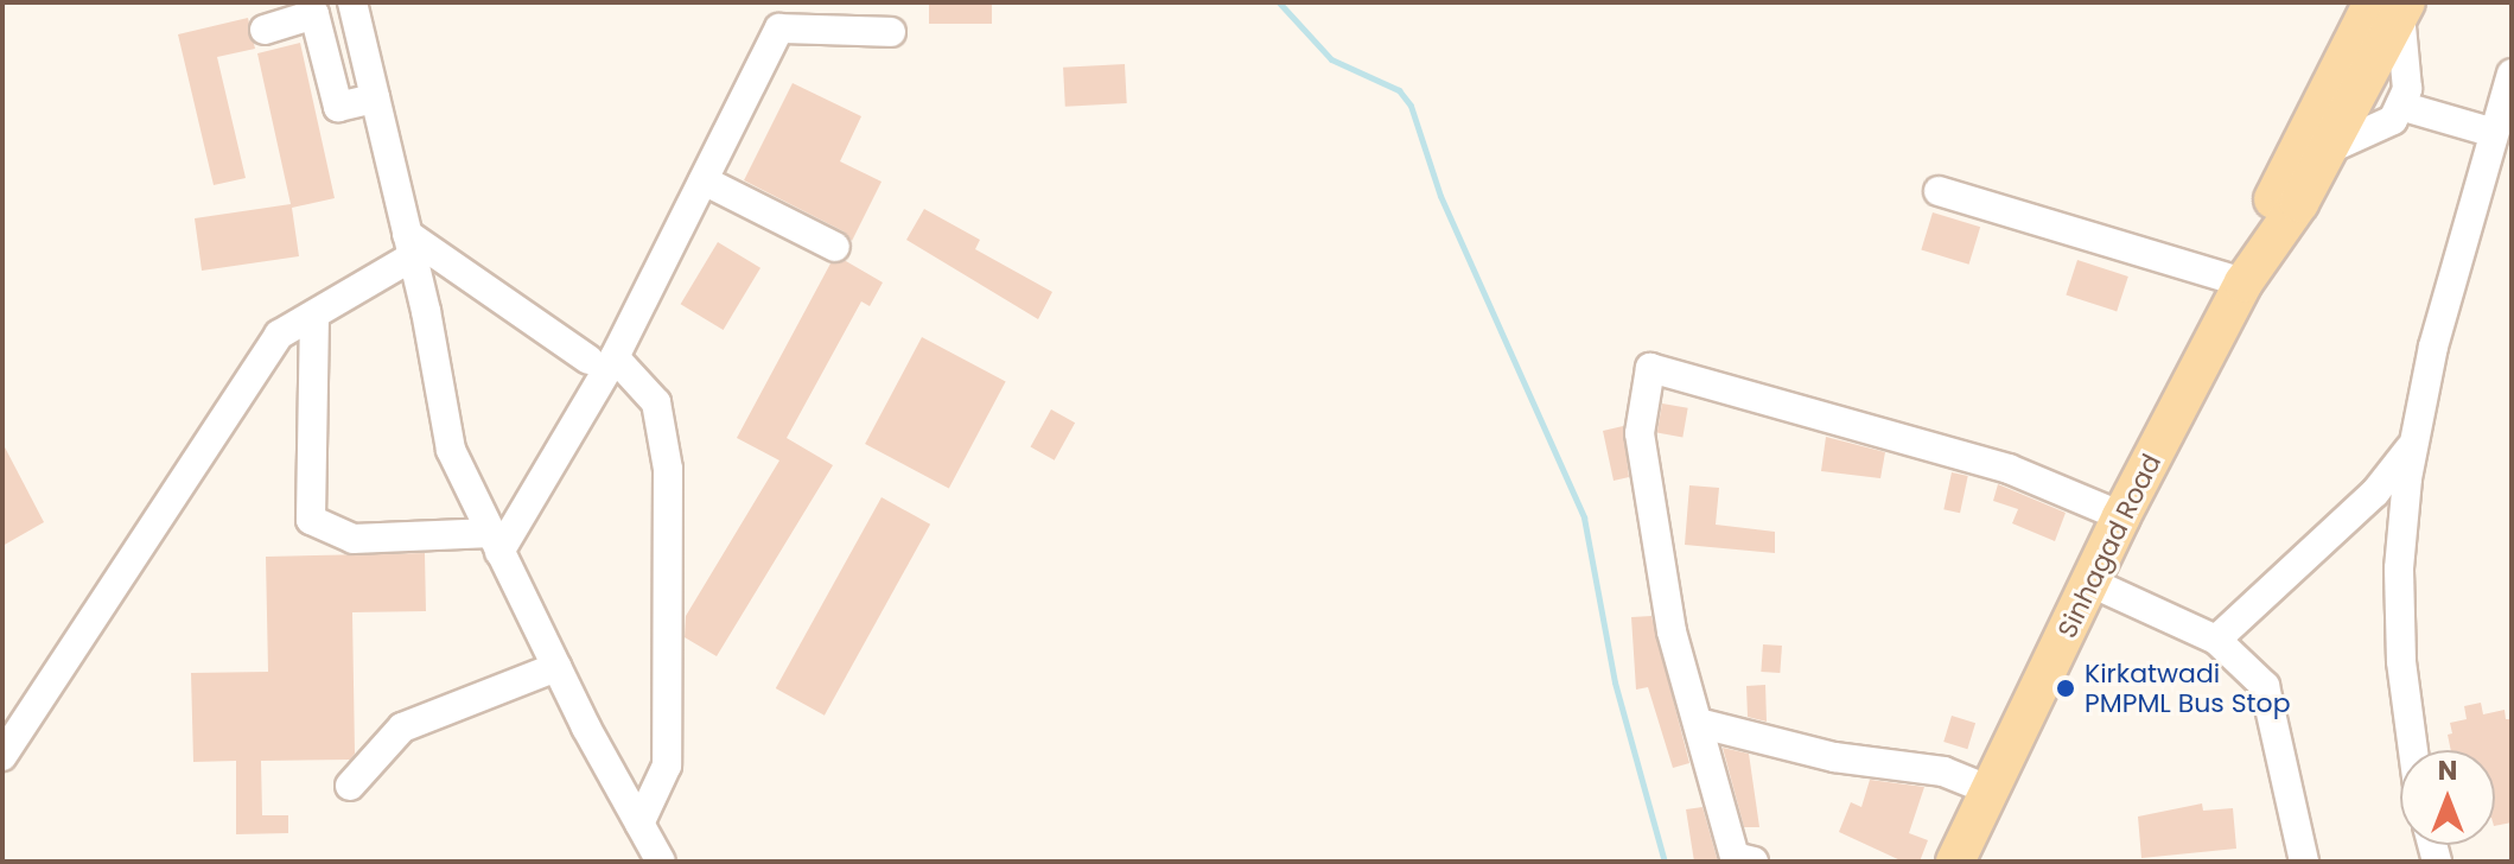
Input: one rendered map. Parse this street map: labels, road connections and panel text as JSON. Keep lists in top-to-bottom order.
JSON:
{
  "streets": {
    "main road": ["Sinhagad Road"]
  },
  "places": ["Kirkatwadi PMPML Bus Stop"],
  "north": "top"
}
